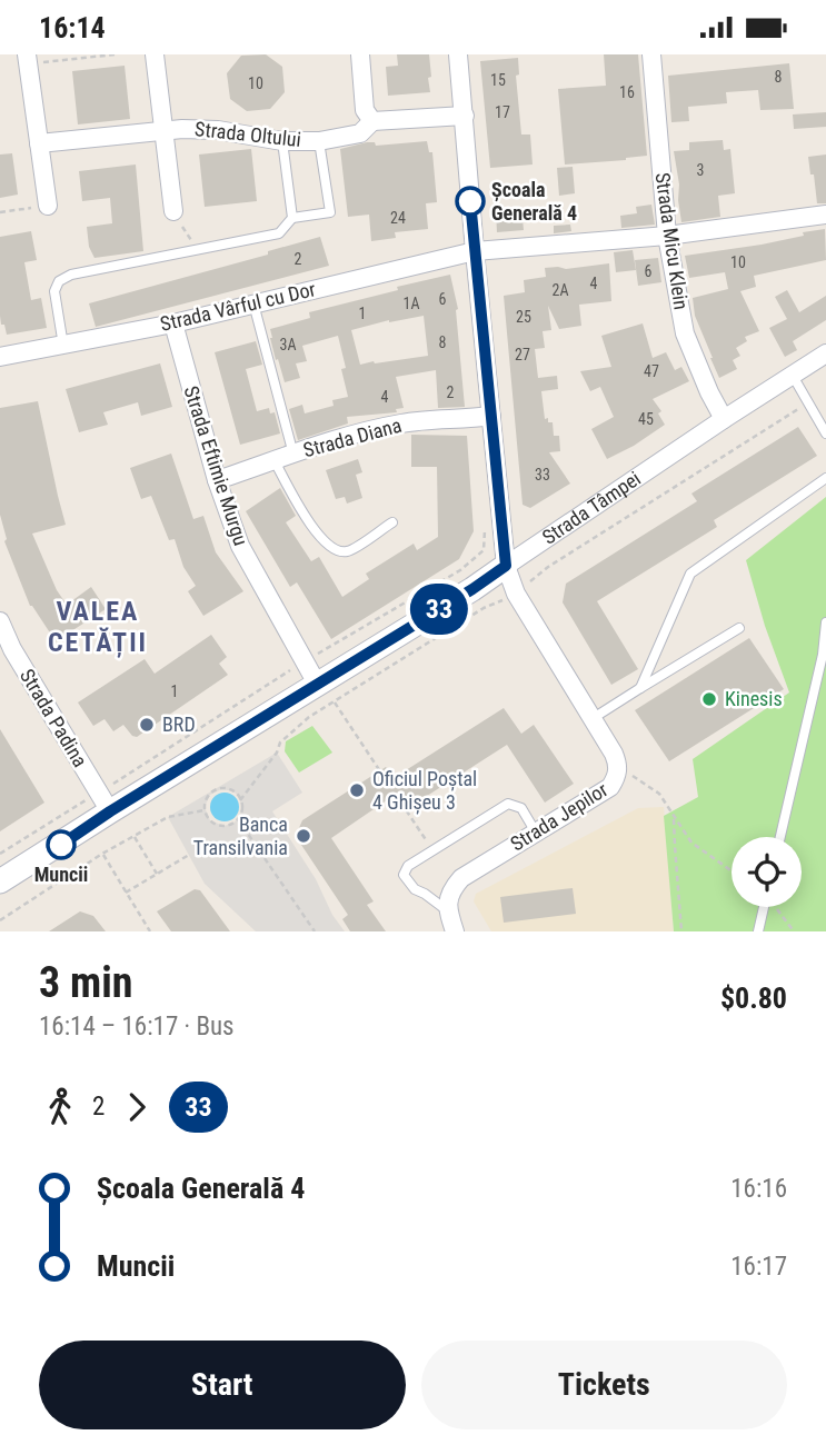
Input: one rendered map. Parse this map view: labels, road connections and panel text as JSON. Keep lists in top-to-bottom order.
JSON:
{
  "streets": {
    "street": [
      "Strada Oltului",
      "Strada Micu Klein",
      "Strada Vârful cu Dor",
      "Strada Diana",
      "Strada Eftimie Murgu",
      "Strada Tâmpei",
      "Strada Padina",
      "Strada Jepilor"
    ]
  },
  "crossings": [
    ["Strada Oltului", "Strada Jepilor"],
    ["Strada Micu Klein", "Strada Vârful cu Dor"],
    ["Strada Micu Klein", "Strada Tâmpei"],
    ["Strada Vârful cu Dor", "Strada Eftimie Murgu"],
    ["Strada Vârful cu Dor", "Strada Jepilor"],
    ["Strada Diana", "Strada Eftimie Murgu"],
    ["Strada Diana", "Strada Jepilor"],
    ["Strada Eftimie Murgu", "Strada Tâmpei"],
    ["Strada Tâmpei", "Strada Padina"],
    ["Strada Tâmpei", "Strada Jepilor"]
  ],
  "districts": ["VALEA CETĂȚII"],
  "places": [
    "Școala Generală 4",
    "Kinesis",
    "BRD",
    "Oficiul Poștal 4 Ghișeu 3",
    "Banca Transilvania",
    "Muncii"
  ],
  "lines": ["bus line 33"],
  "house_numbers": [
    "8",
    "15",
    "10",
    "16",
    "17",
    "3",
    "24",
    "2",
    "10",
    "6",
    "4",
    "2A",
    "6",
    "1A",
    "1",
    "25",
    "8",
    "3A",
    "27",
    "47",
    "2",
    "4",
    "45",
    "33",
    "1"
  ],
  "page": {
    "status": "16:14",
    "on_map": "33",
    "heading": ["3 min", "16:14 – 16:17 · Bus", "$0.80"],
    "legs": ["2", "33"],
    "list": [
      {
        "name": "Școala Generală 4",
        "value": "16:16"
      },
      {
        "name": "Muncii",
        "value": "16:17"
      }
    ],
    "buttons": ["Start", "Tickets"]
  }
}
